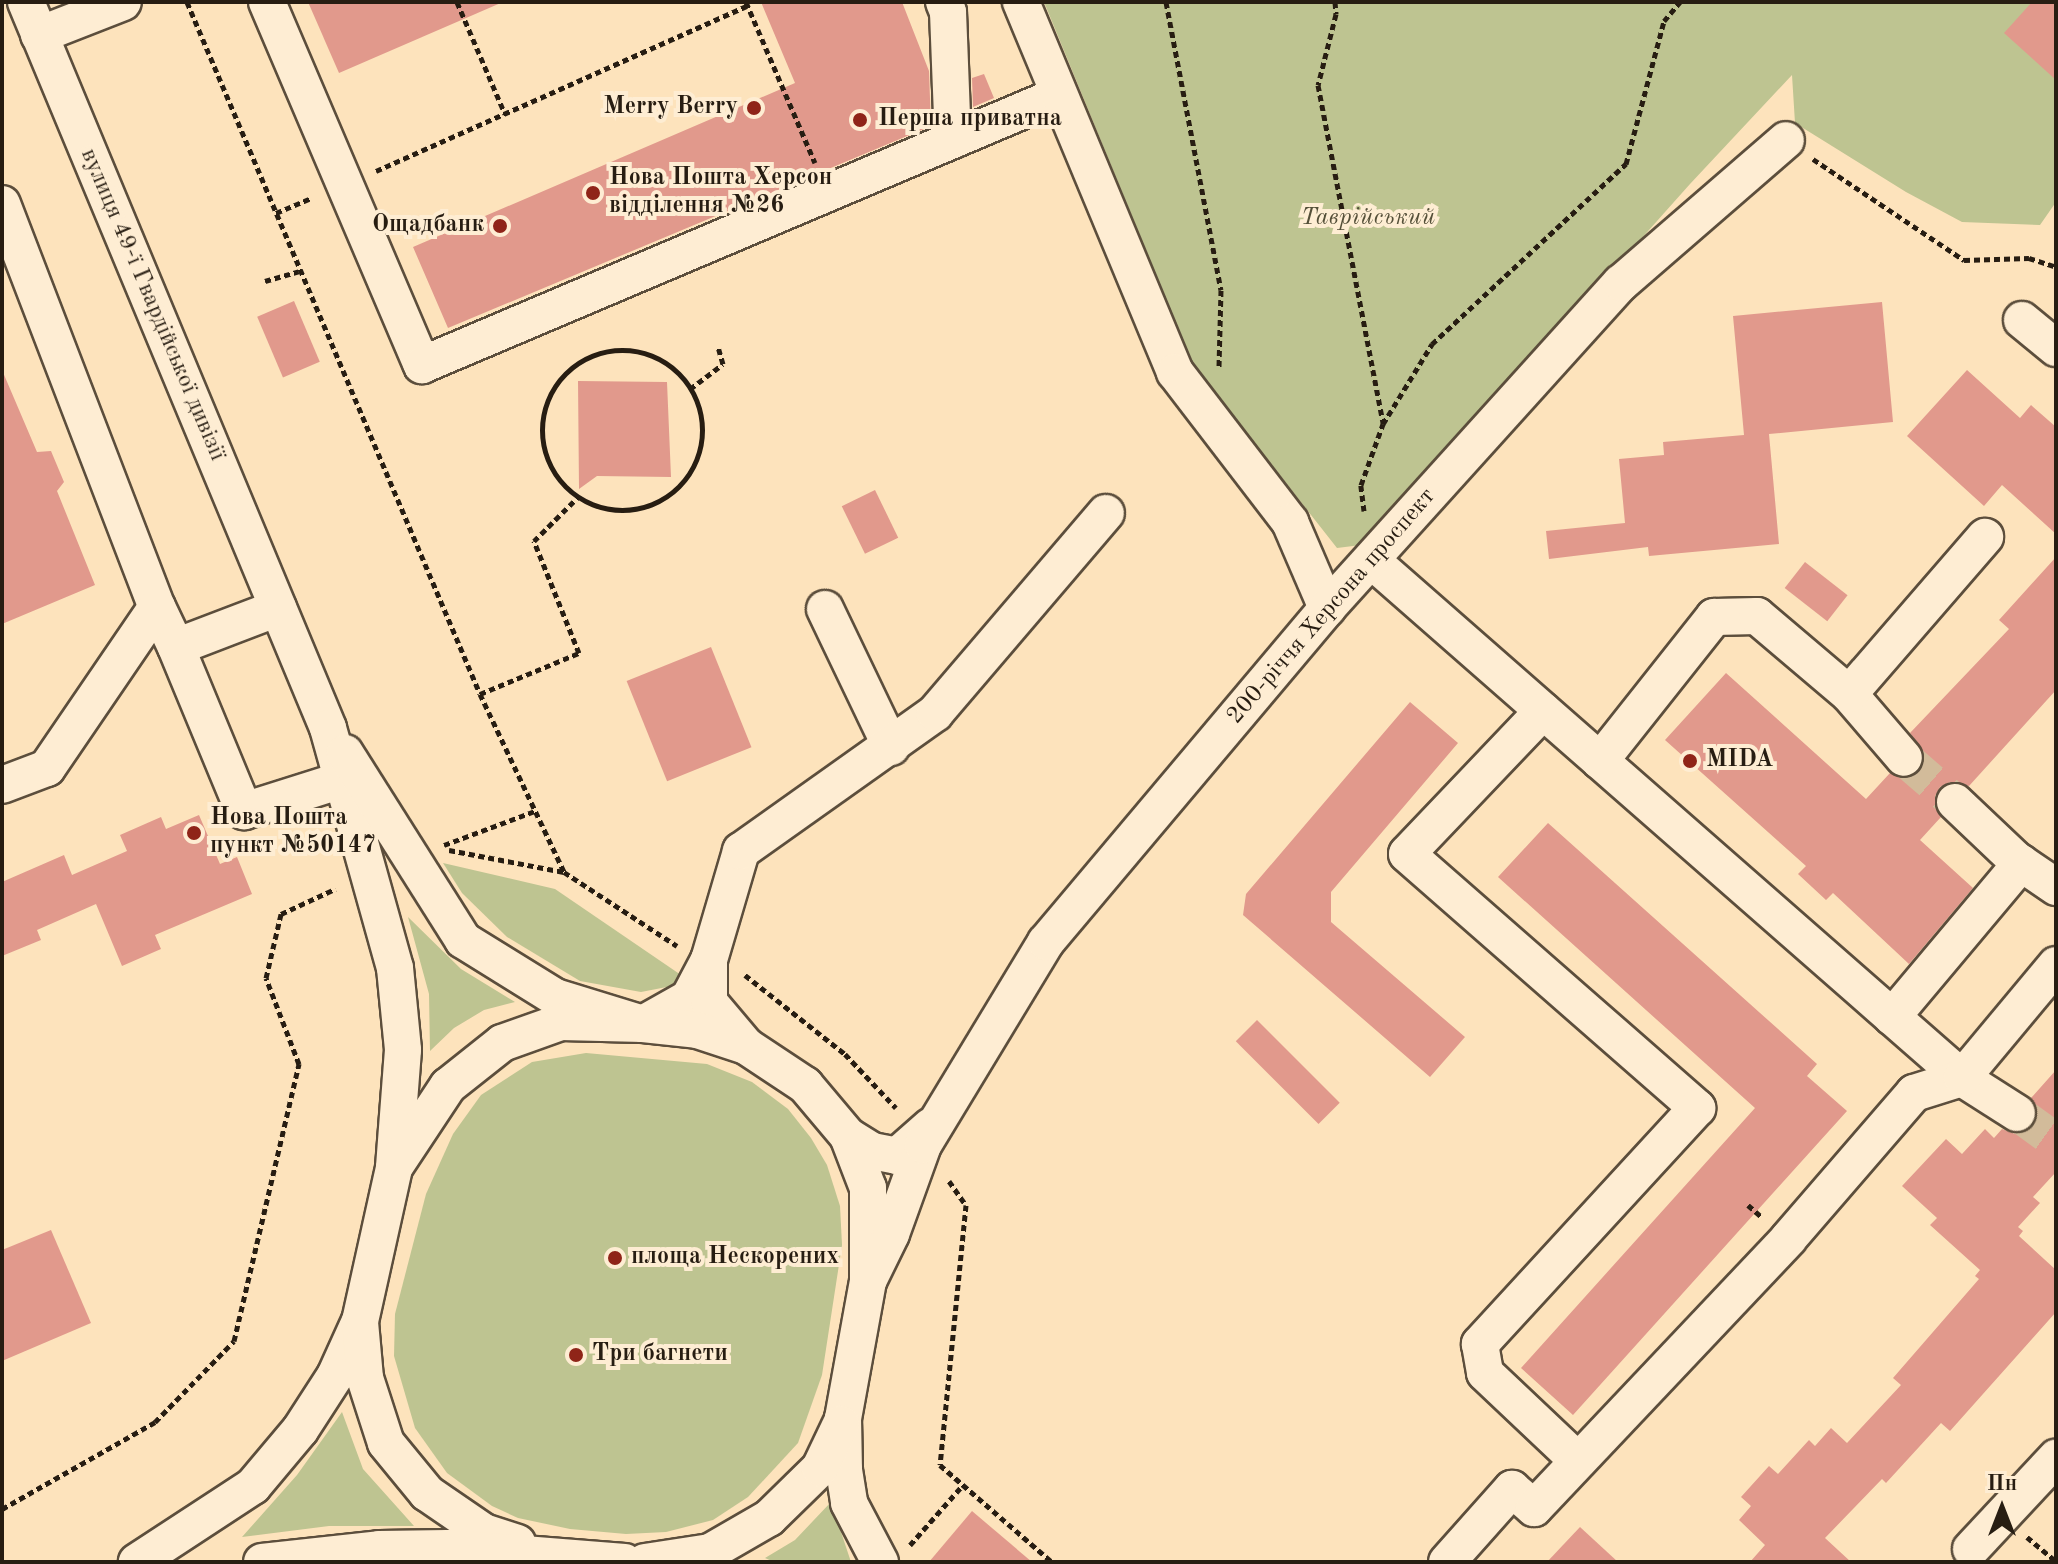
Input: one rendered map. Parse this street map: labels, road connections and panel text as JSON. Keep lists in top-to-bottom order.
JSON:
{
  "streets": {
    "street": ["вулиця 49-ї Гвардійської дивізії", "200-річчя Херсона проспект"]
  },
  "parks": ["Таврійський"],
  "places": [
    "Merry Berry",
    "Перша приватна",
    "Нова Пошта Херсон відділення №26",
    "Ощадбанк",
    "MIDA",
    "Нова Пошта пункт №50147",
    "площа Нескорених",
    "Три багнети"
  ],
  "north": "top"
}
